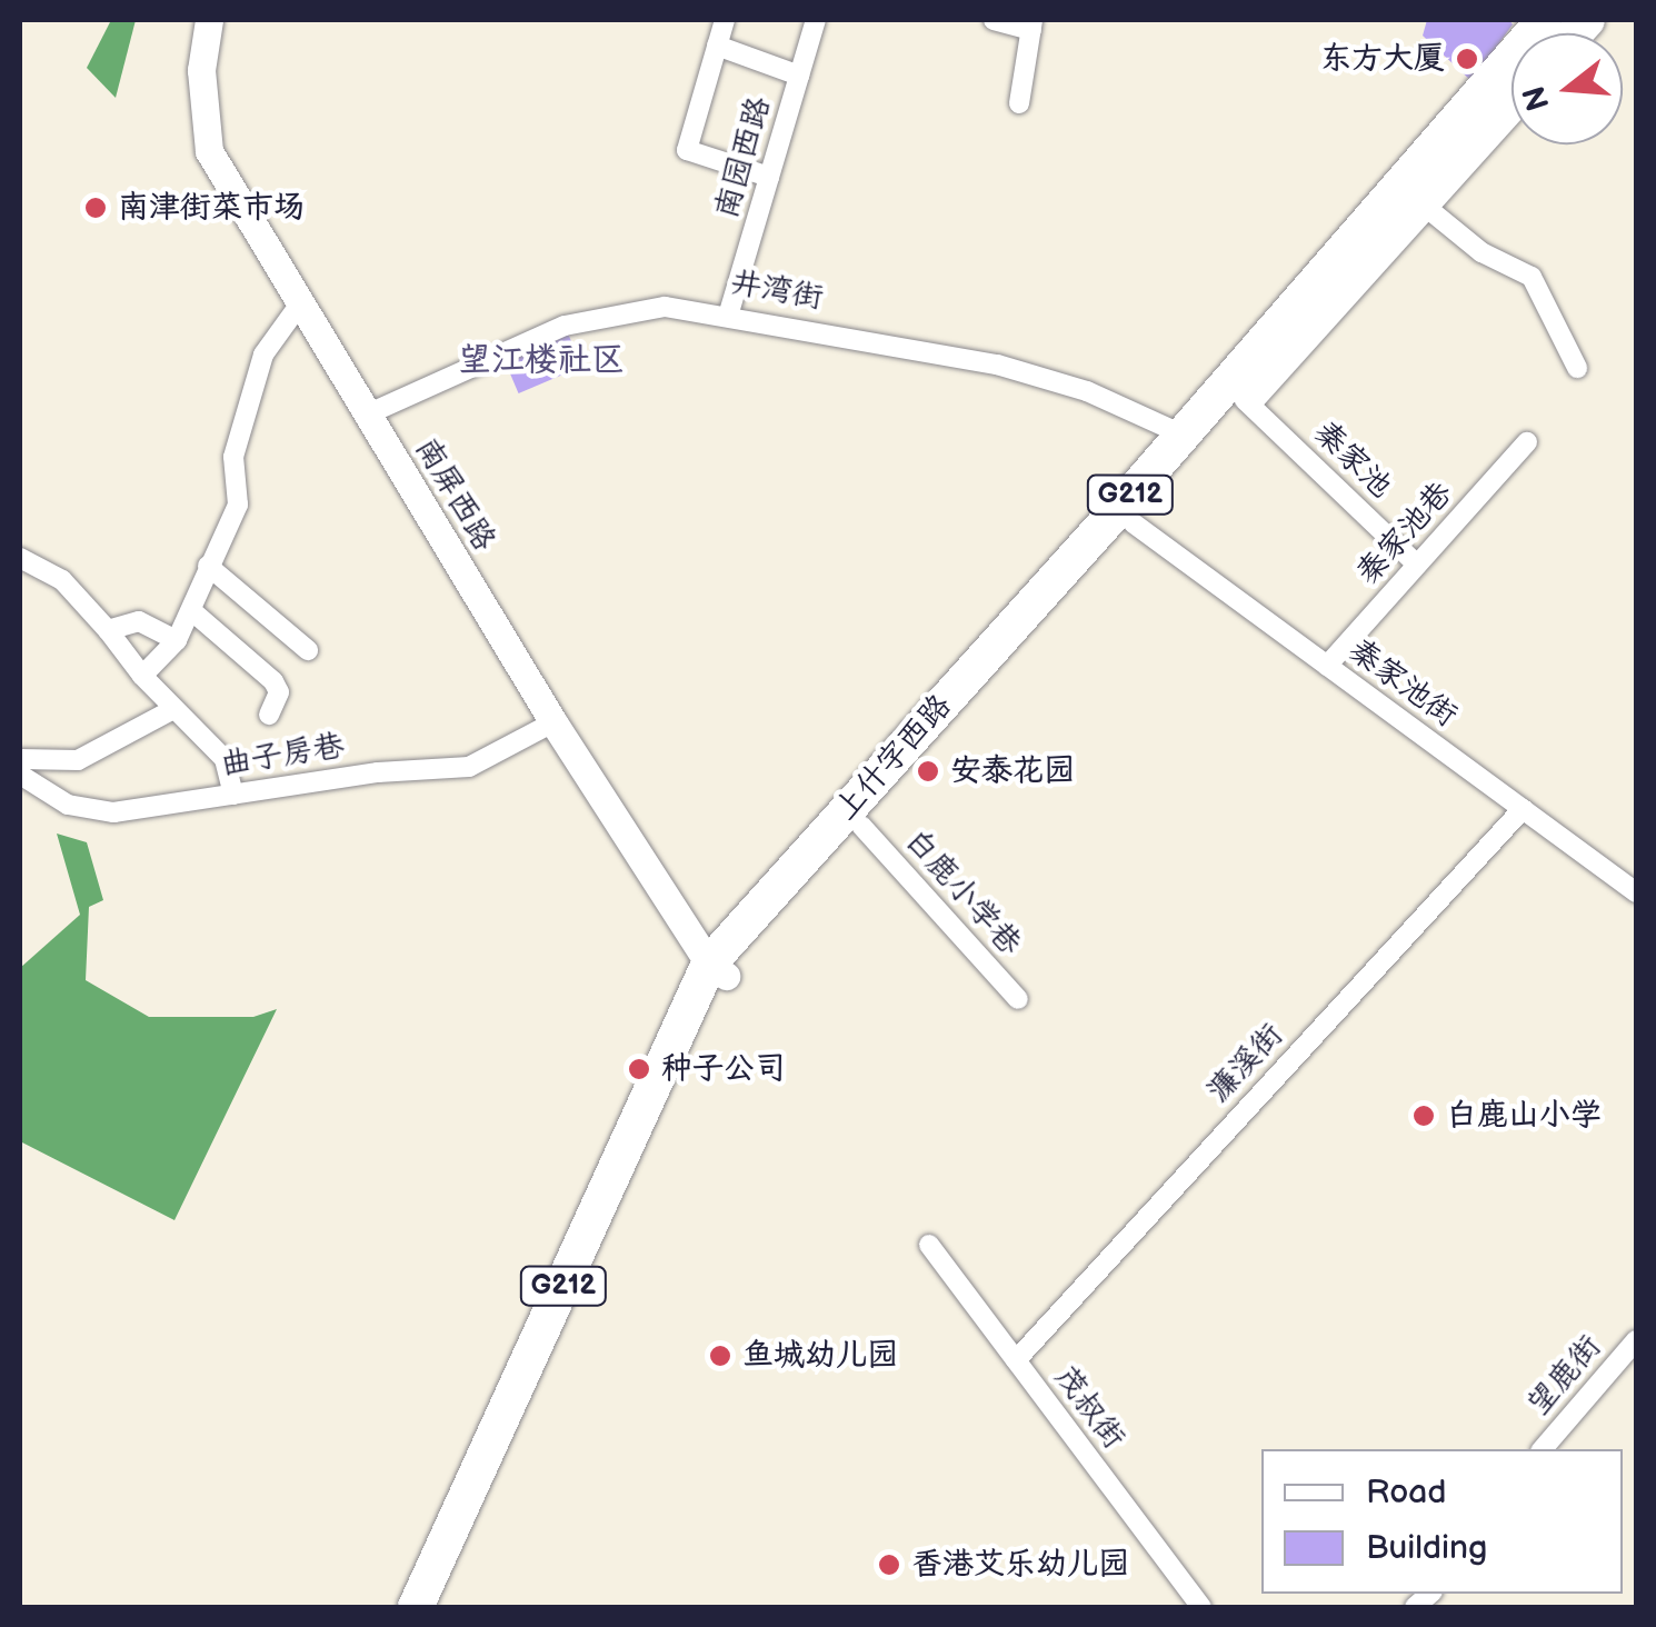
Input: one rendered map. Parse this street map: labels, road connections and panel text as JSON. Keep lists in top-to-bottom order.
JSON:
{
  "streets": {
    "highway": ["G212", "上什字西路"],
    "street": [
      "南园西路",
      "井湾街",
      "秦家池",
      "南屏西路",
      "秦家池巷",
      "秦家池街",
      "曲子房巷",
      "白鹿小学巷",
      "濂溪街",
      "望鹿街",
      "茂叔街"
    ]
  },
  "crossings": [
    ["南园西路", "井湾街"],
    ["井湾街", "南屏西路"],
    ["井湾街", "上什字西路"],
    ["秦家池", "秦家池巷"],
    ["秦家池", "上什字西路"],
    ["南屏西路", "曲子房巷"],
    ["南屏西路", "上什字西路"],
    ["秦家池巷", "秦家池街"],
    ["秦家池街", "上什字西路"],
    ["秦家池街", "濂溪街"],
    ["上什字西路", "白鹿小学巷"],
    ["濂溪街", "茂叔街"]
  ],
  "districts": ["望江楼社区"],
  "places": [
    "东方大厦",
    "南津街菜市场",
    "安泰花园",
    "种子公司",
    "白鹿山小学",
    "鱼城幼儿园",
    "香港艾乐幼儿园"
  ],
  "legend": ["Road", "Building"],
  "north": "left"
}
